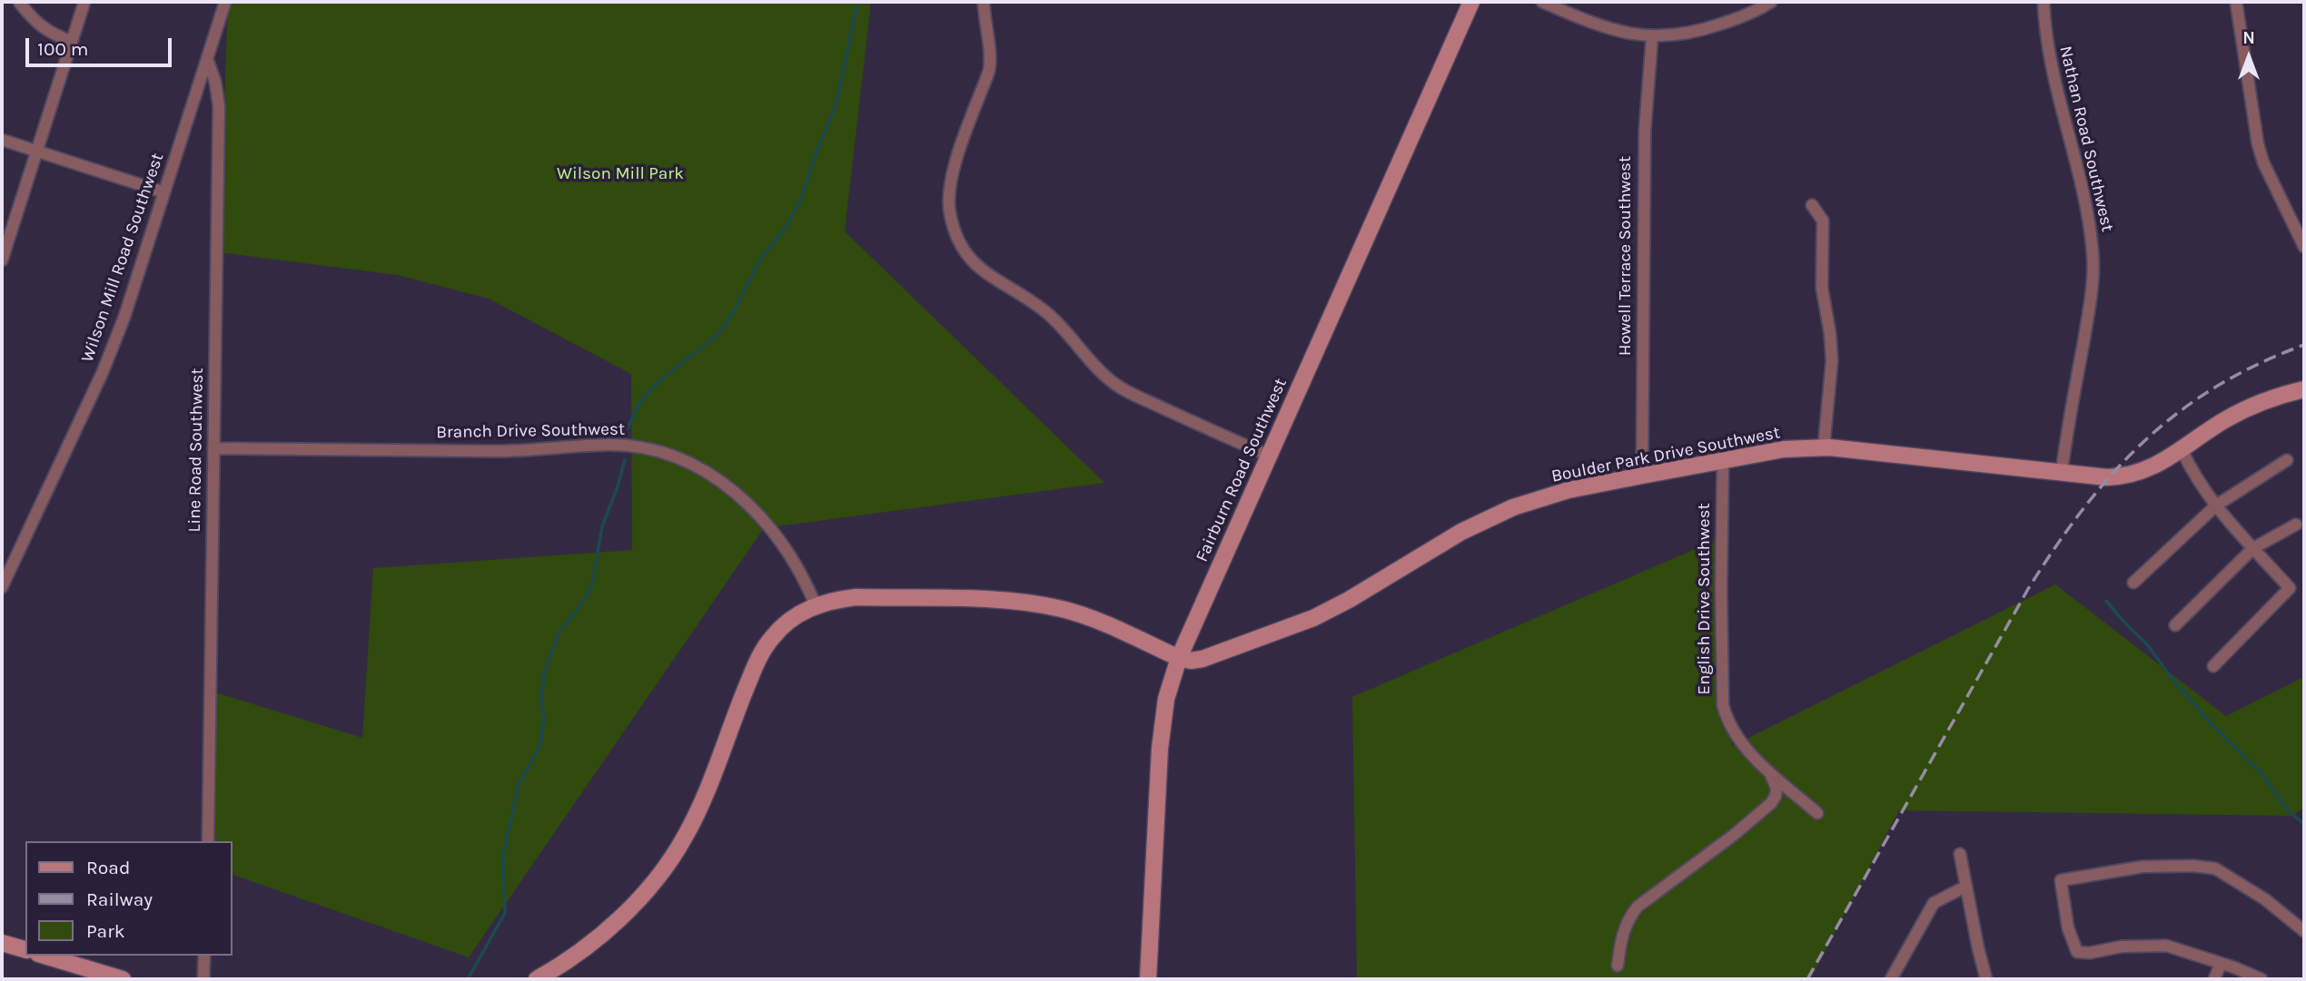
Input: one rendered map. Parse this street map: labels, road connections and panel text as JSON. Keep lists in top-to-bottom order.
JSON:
{
  "streets": {
    "street": [
      "Nathan Road Southwest",
      "Howell Terrace Southwest",
      "Wilson Mill Road Southwest",
      "Branch Drive Southwest",
      "Line Road Southwest",
      "Boulder Park Drive Southwest",
      "Fairburn Road Southwest",
      "English Drive Southwest"
    ]
  },
  "crossings": [
    ["Nathan Road Southwest", "Boulder Park Drive Southwest"],
    ["Howell Terrace Southwest", "Boulder Park Drive Southwest"],
    ["Wilson Mill Road Southwest", "Line Road Southwest"],
    ["Branch Drive Southwest", "Line Road Southwest"],
    ["Branch Drive Southwest", "Boulder Park Drive Southwest"],
    ["Boulder Park Drive Southwest", "Fairburn Road Southwest"],
    ["Boulder Park Drive Southwest", "English Drive Southwest"]
  ],
  "parks": ["Wilson Mill Park"],
  "legend": ["Road", "Railway", "Park"],
  "scale_bar": "100 m",
  "north": "top"
}
